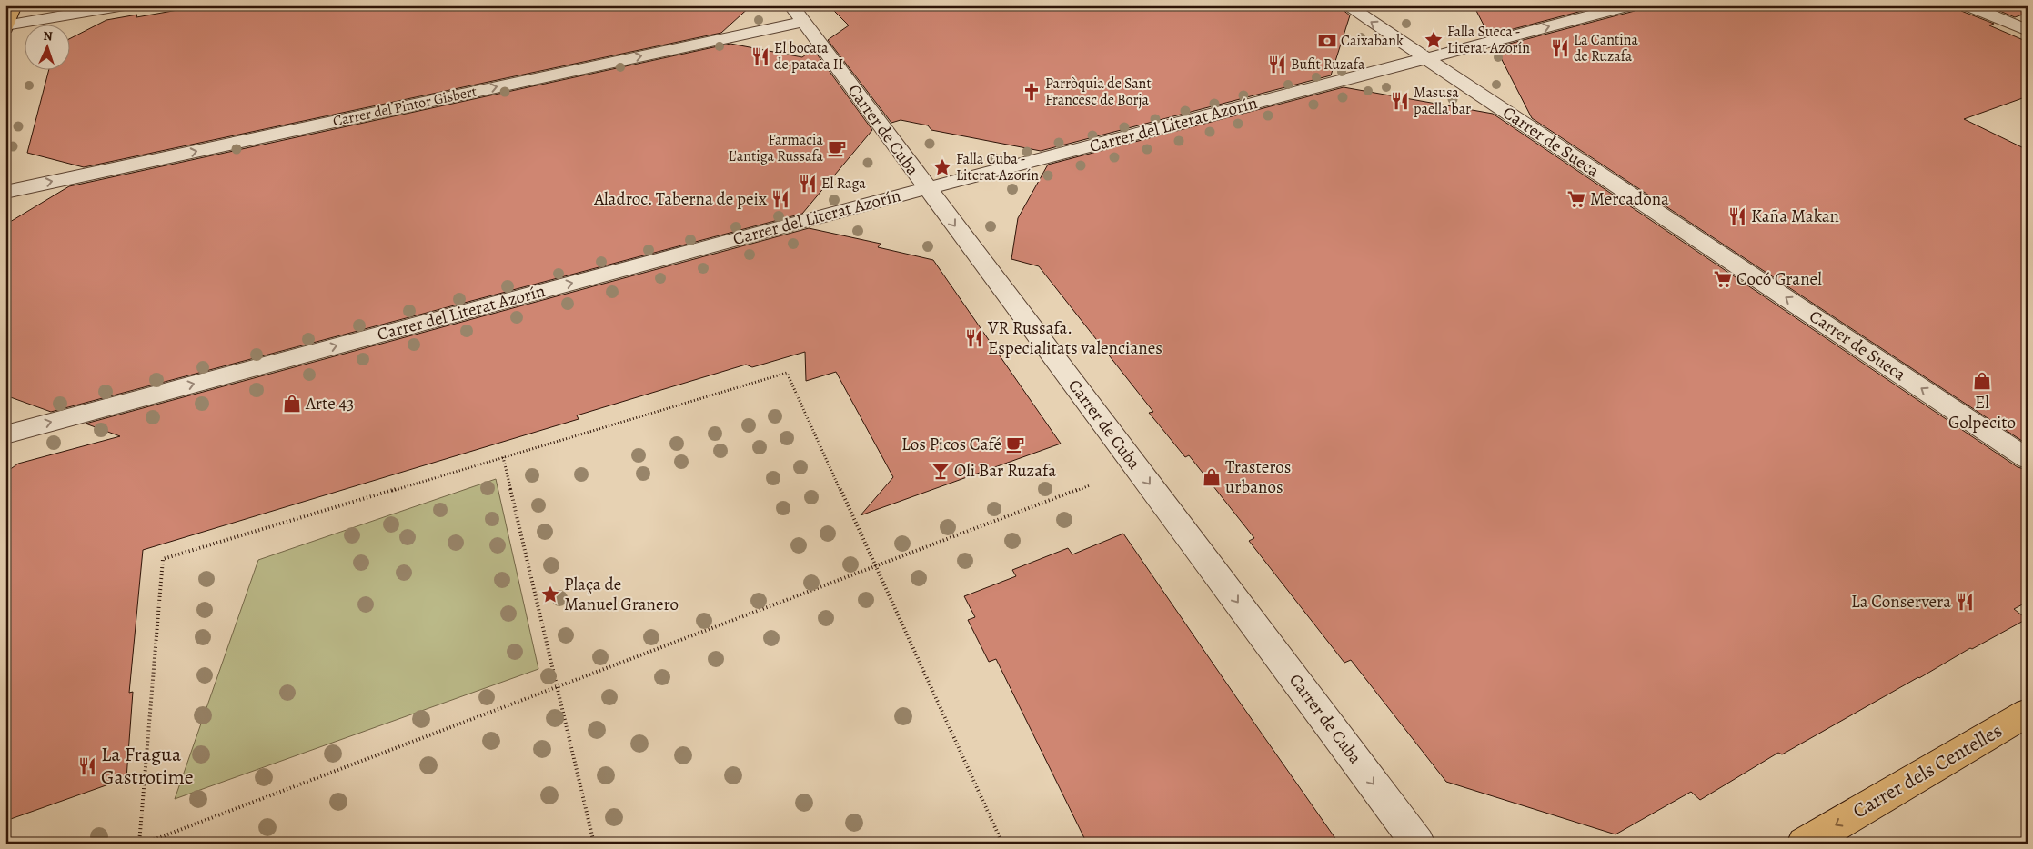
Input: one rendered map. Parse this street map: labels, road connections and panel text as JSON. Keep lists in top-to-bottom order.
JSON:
{
  "streets": {
    "main road": ["Carrer dels Centelles"],
    "street": [
      "Carrer del Pintor Gisbert",
      "Carrer del Literat Azorín",
      "Carrer de Cuba",
      "Carrer de Sueca"
    ]
  },
  "crossings": [
    ["Carrer del Pintor Gisbert", "Carrer de Cuba"],
    ["Carrer del Literat Azorín", "Carrer de Cuba"],
    ["Carrer del Literat Azorín", "Carrer de Sueca"]
  ],
  "one_way": [
    "Carrer del Pintor Gisbert",
    "Carrer del Literat Azorín",
    "Carrer de Cuba",
    "Carrer de Sueca",
    "Carrer dels Centelles"
  ],
  "places": {
    "place": ["Falla Sueca - Literat Azorín", "Falla Cuba - Literat Azorín", "Plaça de Manuel Granero"],
    "bank": ["Caixabank"],
    "restaurant": [
      "La Cantina de Ruzafa",
      "El bocata de pataca II",
      "Bufit Ruzafa",
      "Masusa paella bar",
      "El Raga",
      "Aladroc. Taberna de peix",
      "Kaña Makan",
      "VR Russafa. Especialitats valencianes",
      "La Conservera",
      "La Fragua Gastrotime"
    ],
    "church": ["Parròquia de Sant Francesc de Borja"],
    "cafe": ["Farmacia L'antiga Russafa", "Los Picos Café"],
    "supermarket": ["Mercadona", "Cocó Granel"],
    "shop": ["El Golpecito", "Arte 43", "Trasteros urbanos"],
    "bar": ["Oli Bar Ruzafa"]
  },
  "north": "top"
}
